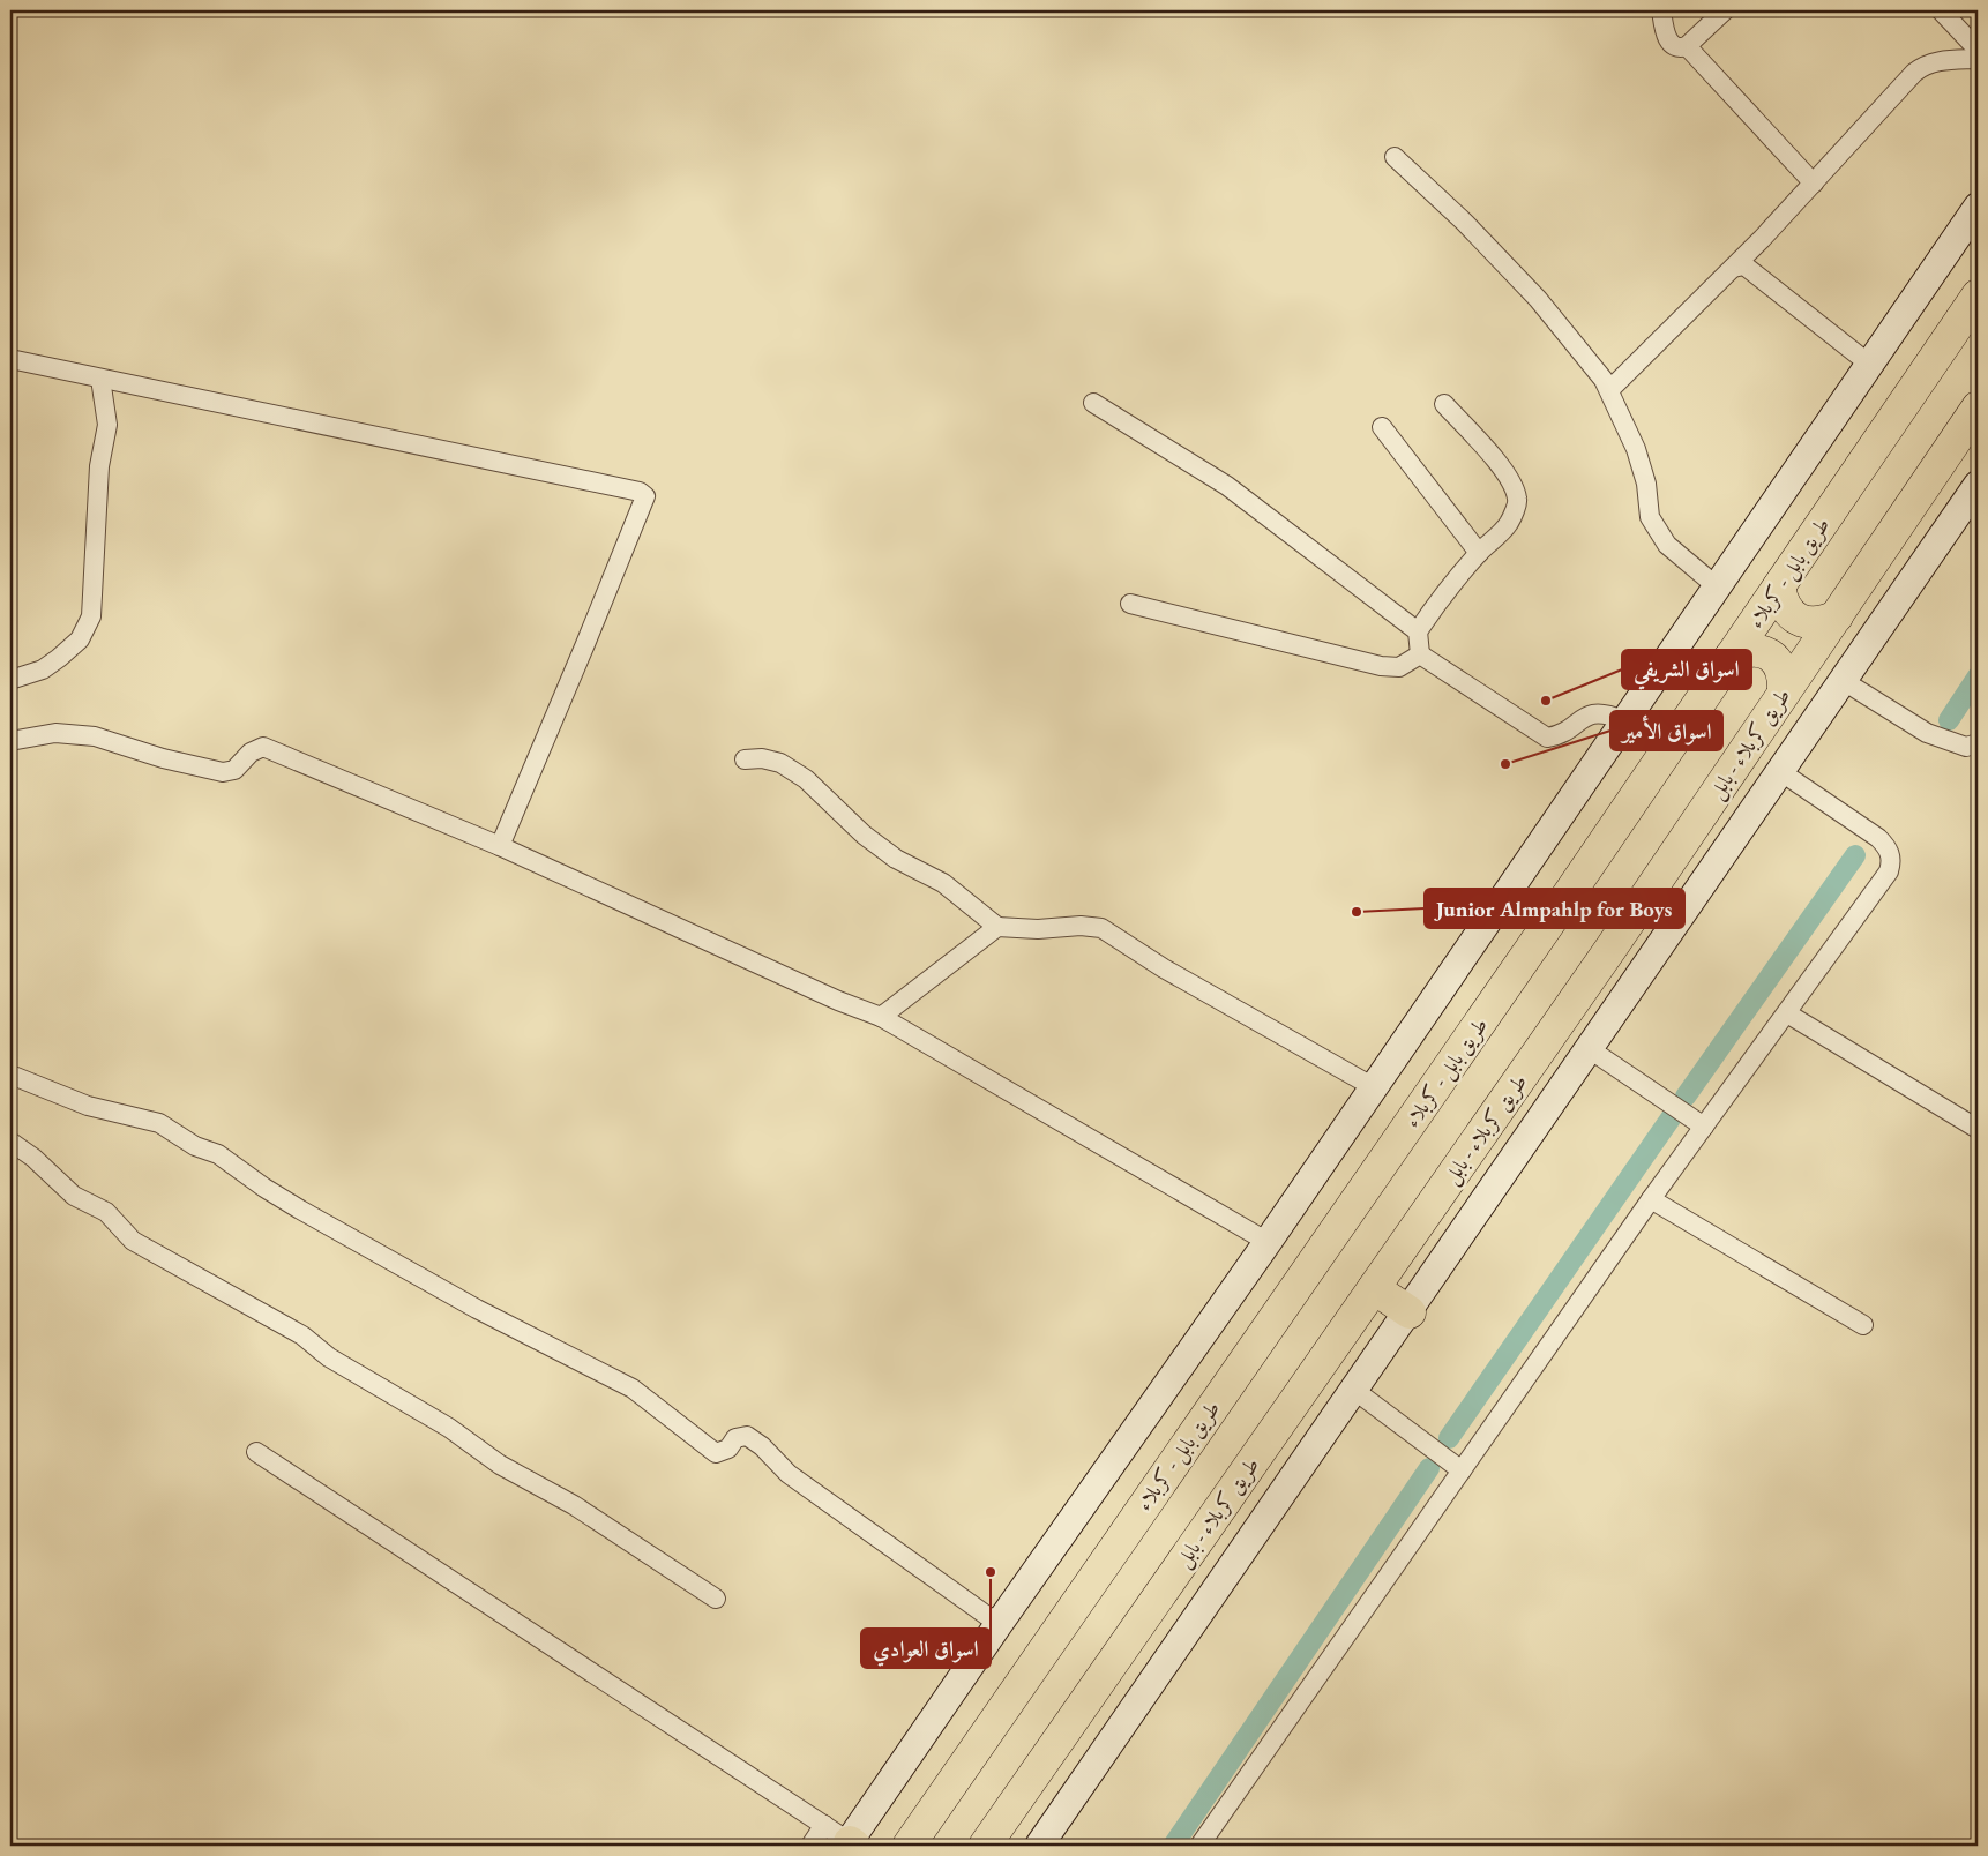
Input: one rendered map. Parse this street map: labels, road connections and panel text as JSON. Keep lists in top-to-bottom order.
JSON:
{
  "streets": {
    "highway": ["طريق بابل - كربلاء", "طريق كربلاء - بابل"]
  },
  "places": [
    "اسواق الشريفي",
    "اسواق الأمير",
    "Junior Almpahlp for Boys",
    "اسواق العوادي"
  ]
}
